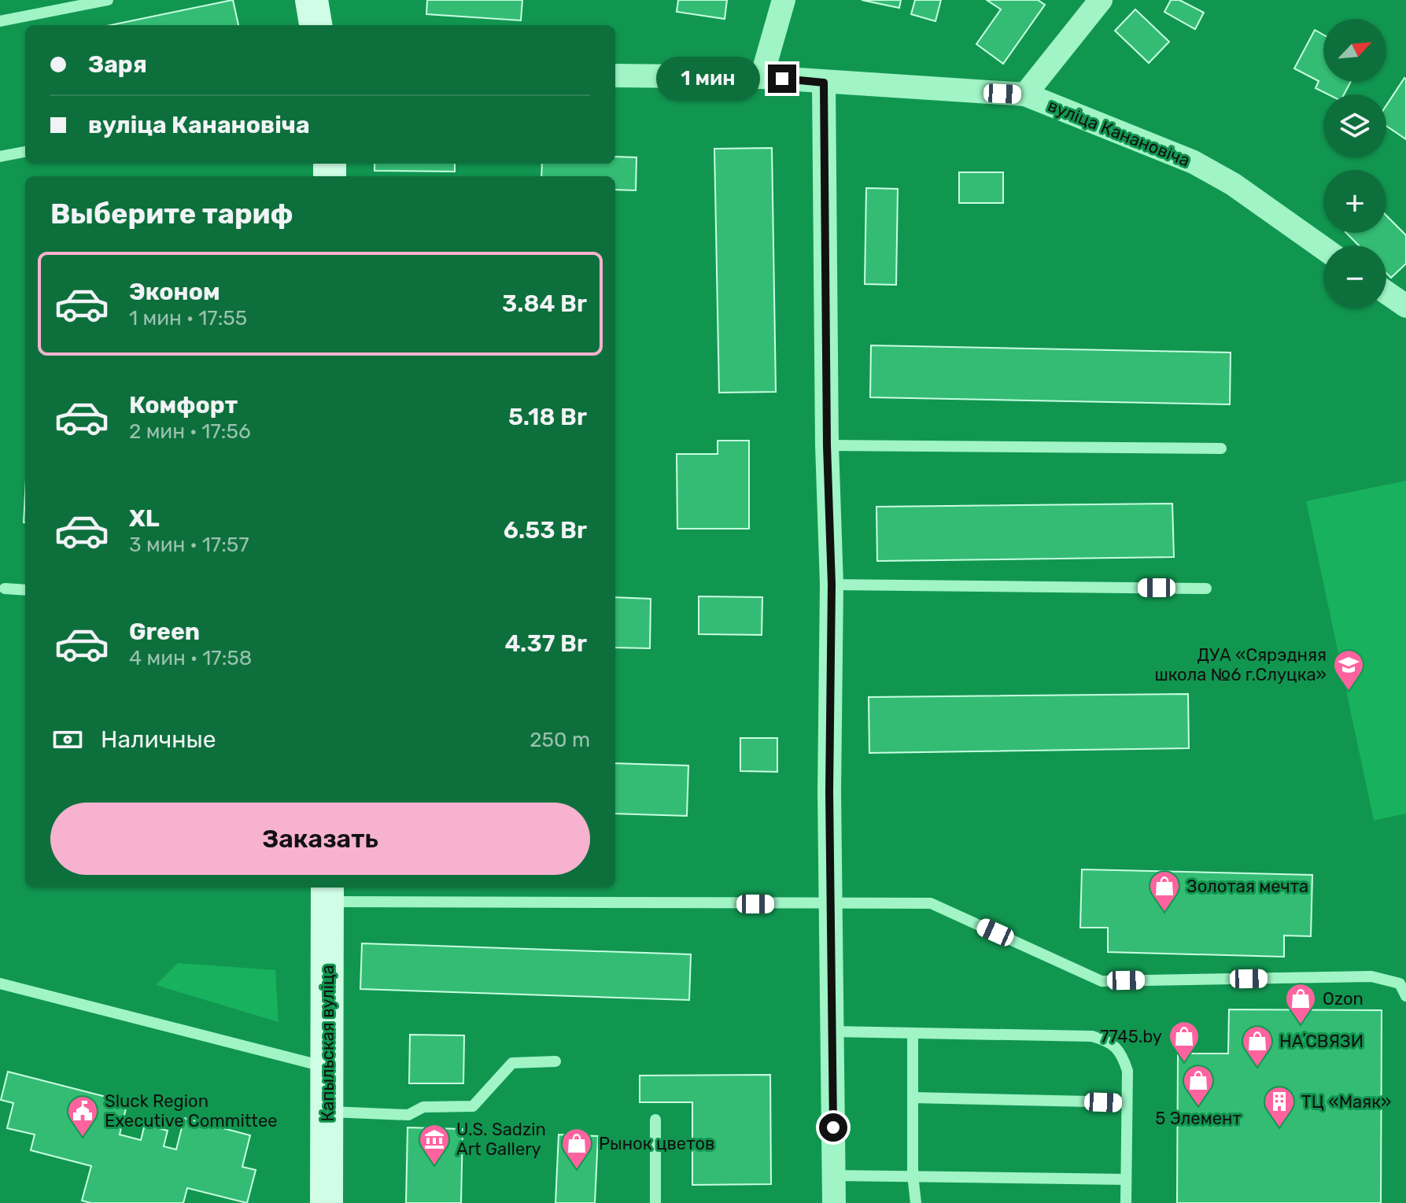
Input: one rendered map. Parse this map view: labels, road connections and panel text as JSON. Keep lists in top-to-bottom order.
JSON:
{
  "streets": {
    "main road": ["Капыльская вуліца"],
    "street": ["вуліца Канановіча"]
  },
  "places": {
    "school or university": ["ДУА «Сярэдняя школа №6 г.Слуцка»"],
    "shop": [
      "Золотая мечта",
      "Ozon",
      "7745.by",
      "НАʼСВЯЗИ",
      "5 Элемент",
      "Рынок цветов"
    ],
    "building": ["ТЦ «Маяк»"],
    "public building": ["Sluck Region Executive Committee"],
    "museum": ["U.S. Sadzin Art Gallery"]
  },
  "north": "top right",
  "page": {
    "map_buttons": ["+", "−"],
    "banner": ["Заря", "вуліца Канановіча"],
    "bubble": "1 мин",
    "heading": "Выберите тариф",
    "list": [
      {
        "name": "Эконом",
        "note": "1 мин · 17:55",
        "value": "3.84 Br"
      },
      {
        "name": "Комфорт",
        "note": "2 мин · 17:56",
        "value": "5.18 Br"
      },
      {
        "name": "XL",
        "note": "3 мин · 17:57",
        "value": "6.53 Br"
      },
      {
        "name": "Green",
        "note": "4 мин · 17:58",
        "value": "4.37 Br"
      }
    ],
    "pay": ["Наличные", "250 m"],
    "buttons": "Заказать"
  }
}
